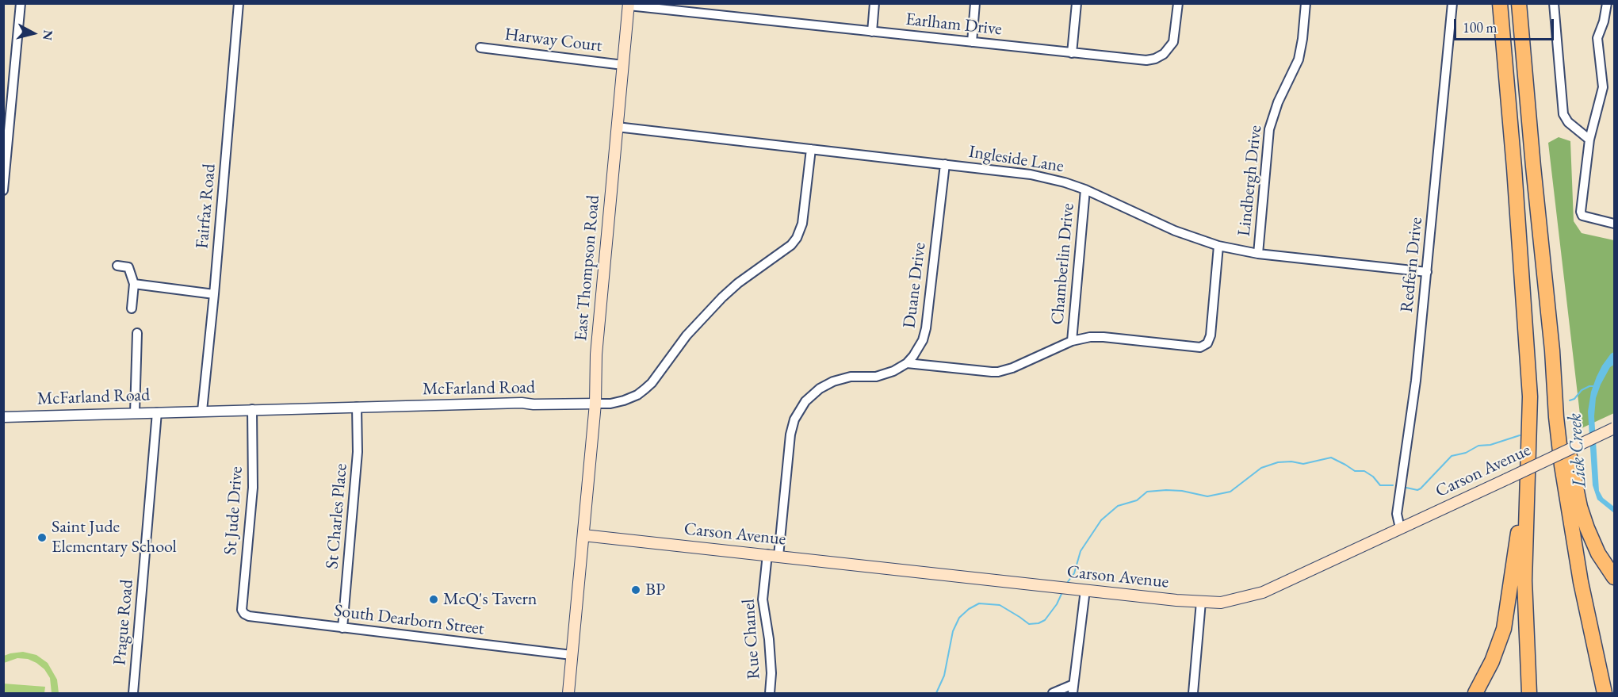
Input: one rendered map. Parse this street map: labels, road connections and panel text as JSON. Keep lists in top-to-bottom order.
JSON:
{
  "streets": {
    "main road": ["East Thompson Road", "Carson Avenue"],
    "street": [
      "Earlham Drive",
      "Harway Court",
      "Ingleside Lane",
      "Lindbergh Drive",
      "Fairfax Road",
      "Chamberlin Drive",
      "Redfern Drive",
      "Duane Drive",
      "McFarland Road",
      "St Jude Drive",
      "St Charles Place",
      "South Dearborn Street",
      "Prague Road",
      "Rue Chanel"
    ]
  },
  "crossings": [
    ["Earlham Drive", "East Thompson Road"],
    ["Harway Court", "East Thompson Road"],
    ["Ingleside Lane", "Lindbergh Drive"],
    ["Ingleside Lane", "Chamberlin Drive"],
    ["Ingleside Lane", "Redfern Drive"],
    ["Ingleside Lane", "East Thompson Road"],
    ["Ingleside Lane", "Duane Drive"],
    ["Ingleside Lane", "McFarland Road"],
    ["Lindbergh Drive", "Chamberlin Drive"],
    ["Fairfax Road", "McFarland Road"],
    ["Redfern Drive", "Carson Avenue"],
    ["East Thompson Road", "McFarland Road"],
    ["East Thompson Road", "Carson Avenue"],
    ["East Thompson Road", "South Dearborn Street"],
    ["Duane Drive", "Carson Avenue"],
    ["Duane Drive", "Rue Chanel"],
    ["McFarland Road", "St Jude Drive"],
    ["McFarland Road", "St Charles Place"],
    ["McFarland Road", "Prague Road"],
    ["Carson Avenue", "Rue Chanel"],
    ["St Jude Drive", "South Dearborn Street"],
    ["St Charles Place", "South Dearborn Street"]
  ],
  "water": ["Lick Creek"],
  "places": ["Saint Jude Elementary School", "BP", "McQ's Tavern"],
  "scale_bar": "100 m",
  "north": "right"
}
